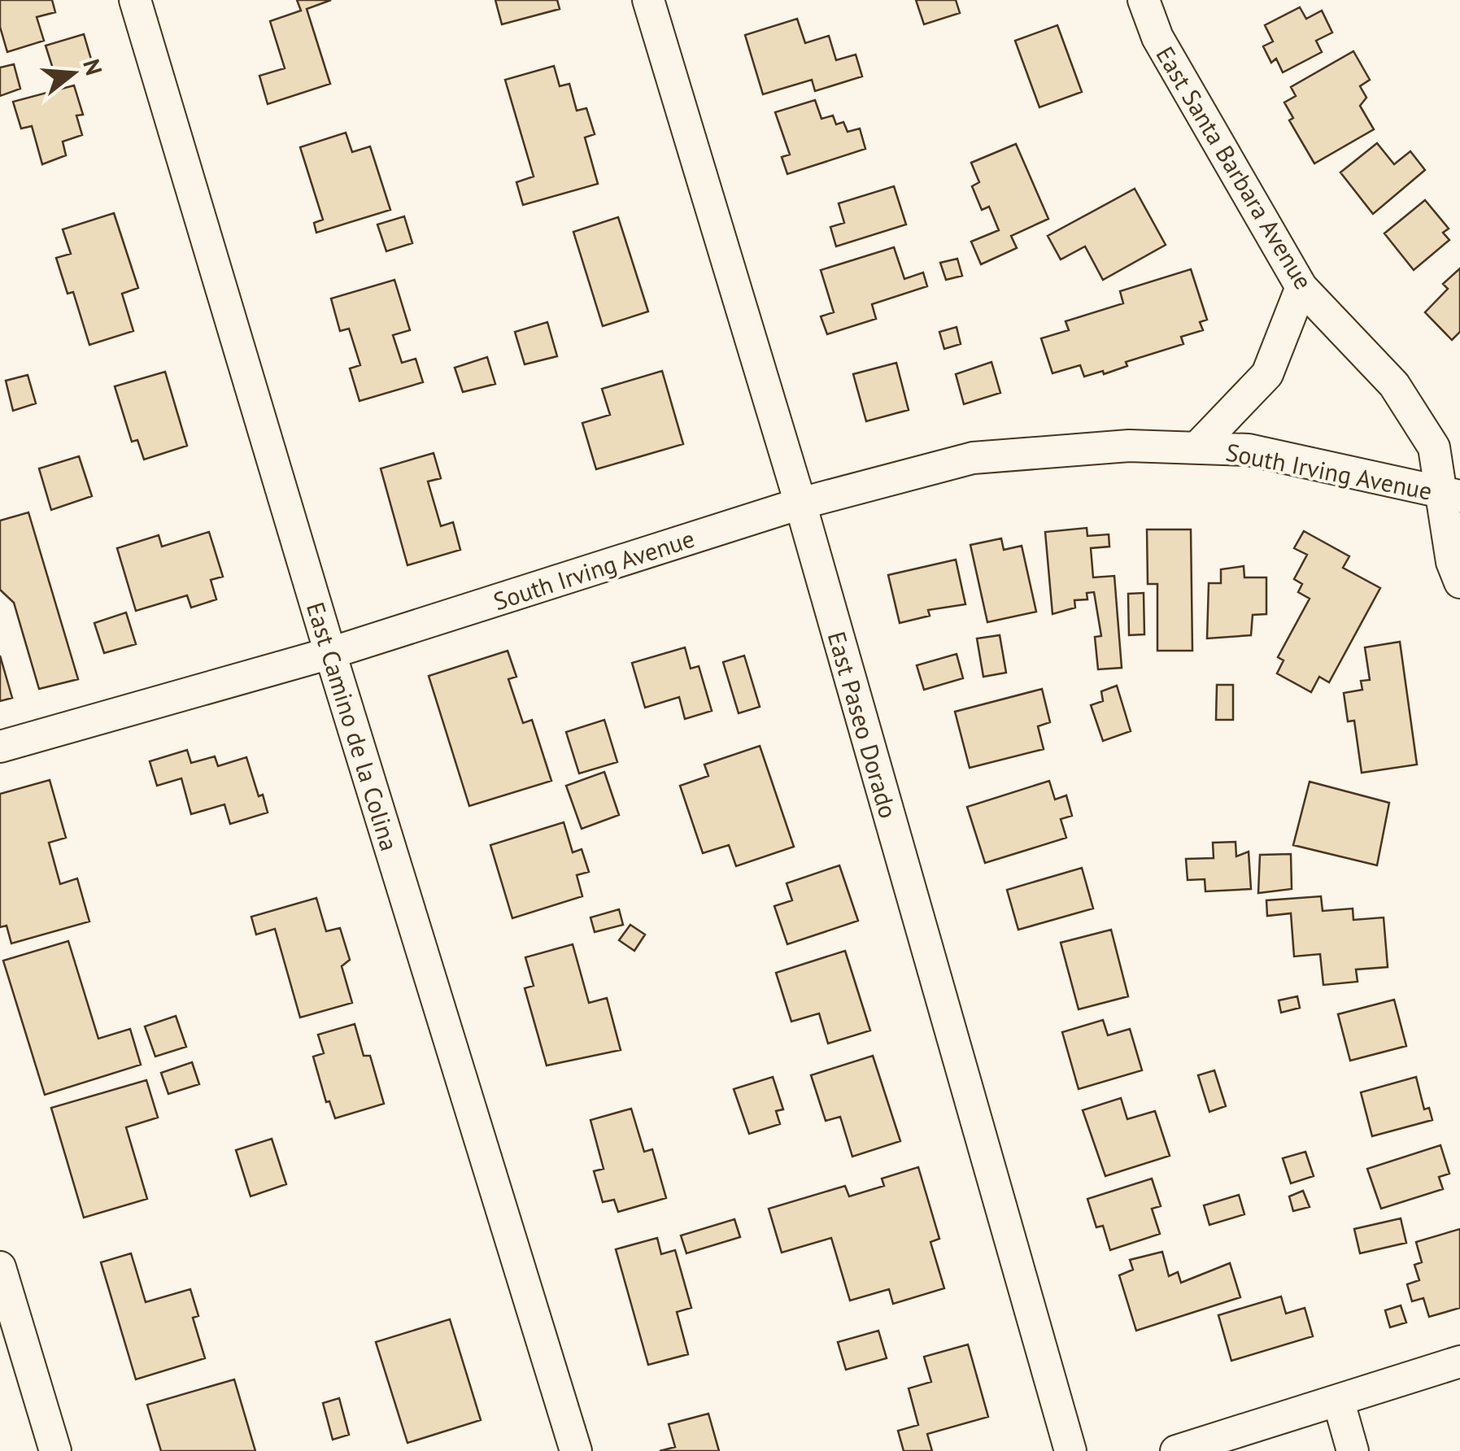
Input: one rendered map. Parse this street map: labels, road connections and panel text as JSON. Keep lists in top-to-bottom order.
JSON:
{
  "streets": {
    "street": [
      "East Santa Barbara Avenue",
      "South Irving Avenue",
      "East Paseo Dorado",
      "East Camino de la Colina"
    ]
  },
  "crossings": [
    ["East Santa Barbara Avenue", "South Irving Avenue"],
    ["South Irving Avenue", "East Paseo Dorado"],
    ["South Irving Avenue", "East Camino de la Colina"]
  ],
  "north": "right"
}
